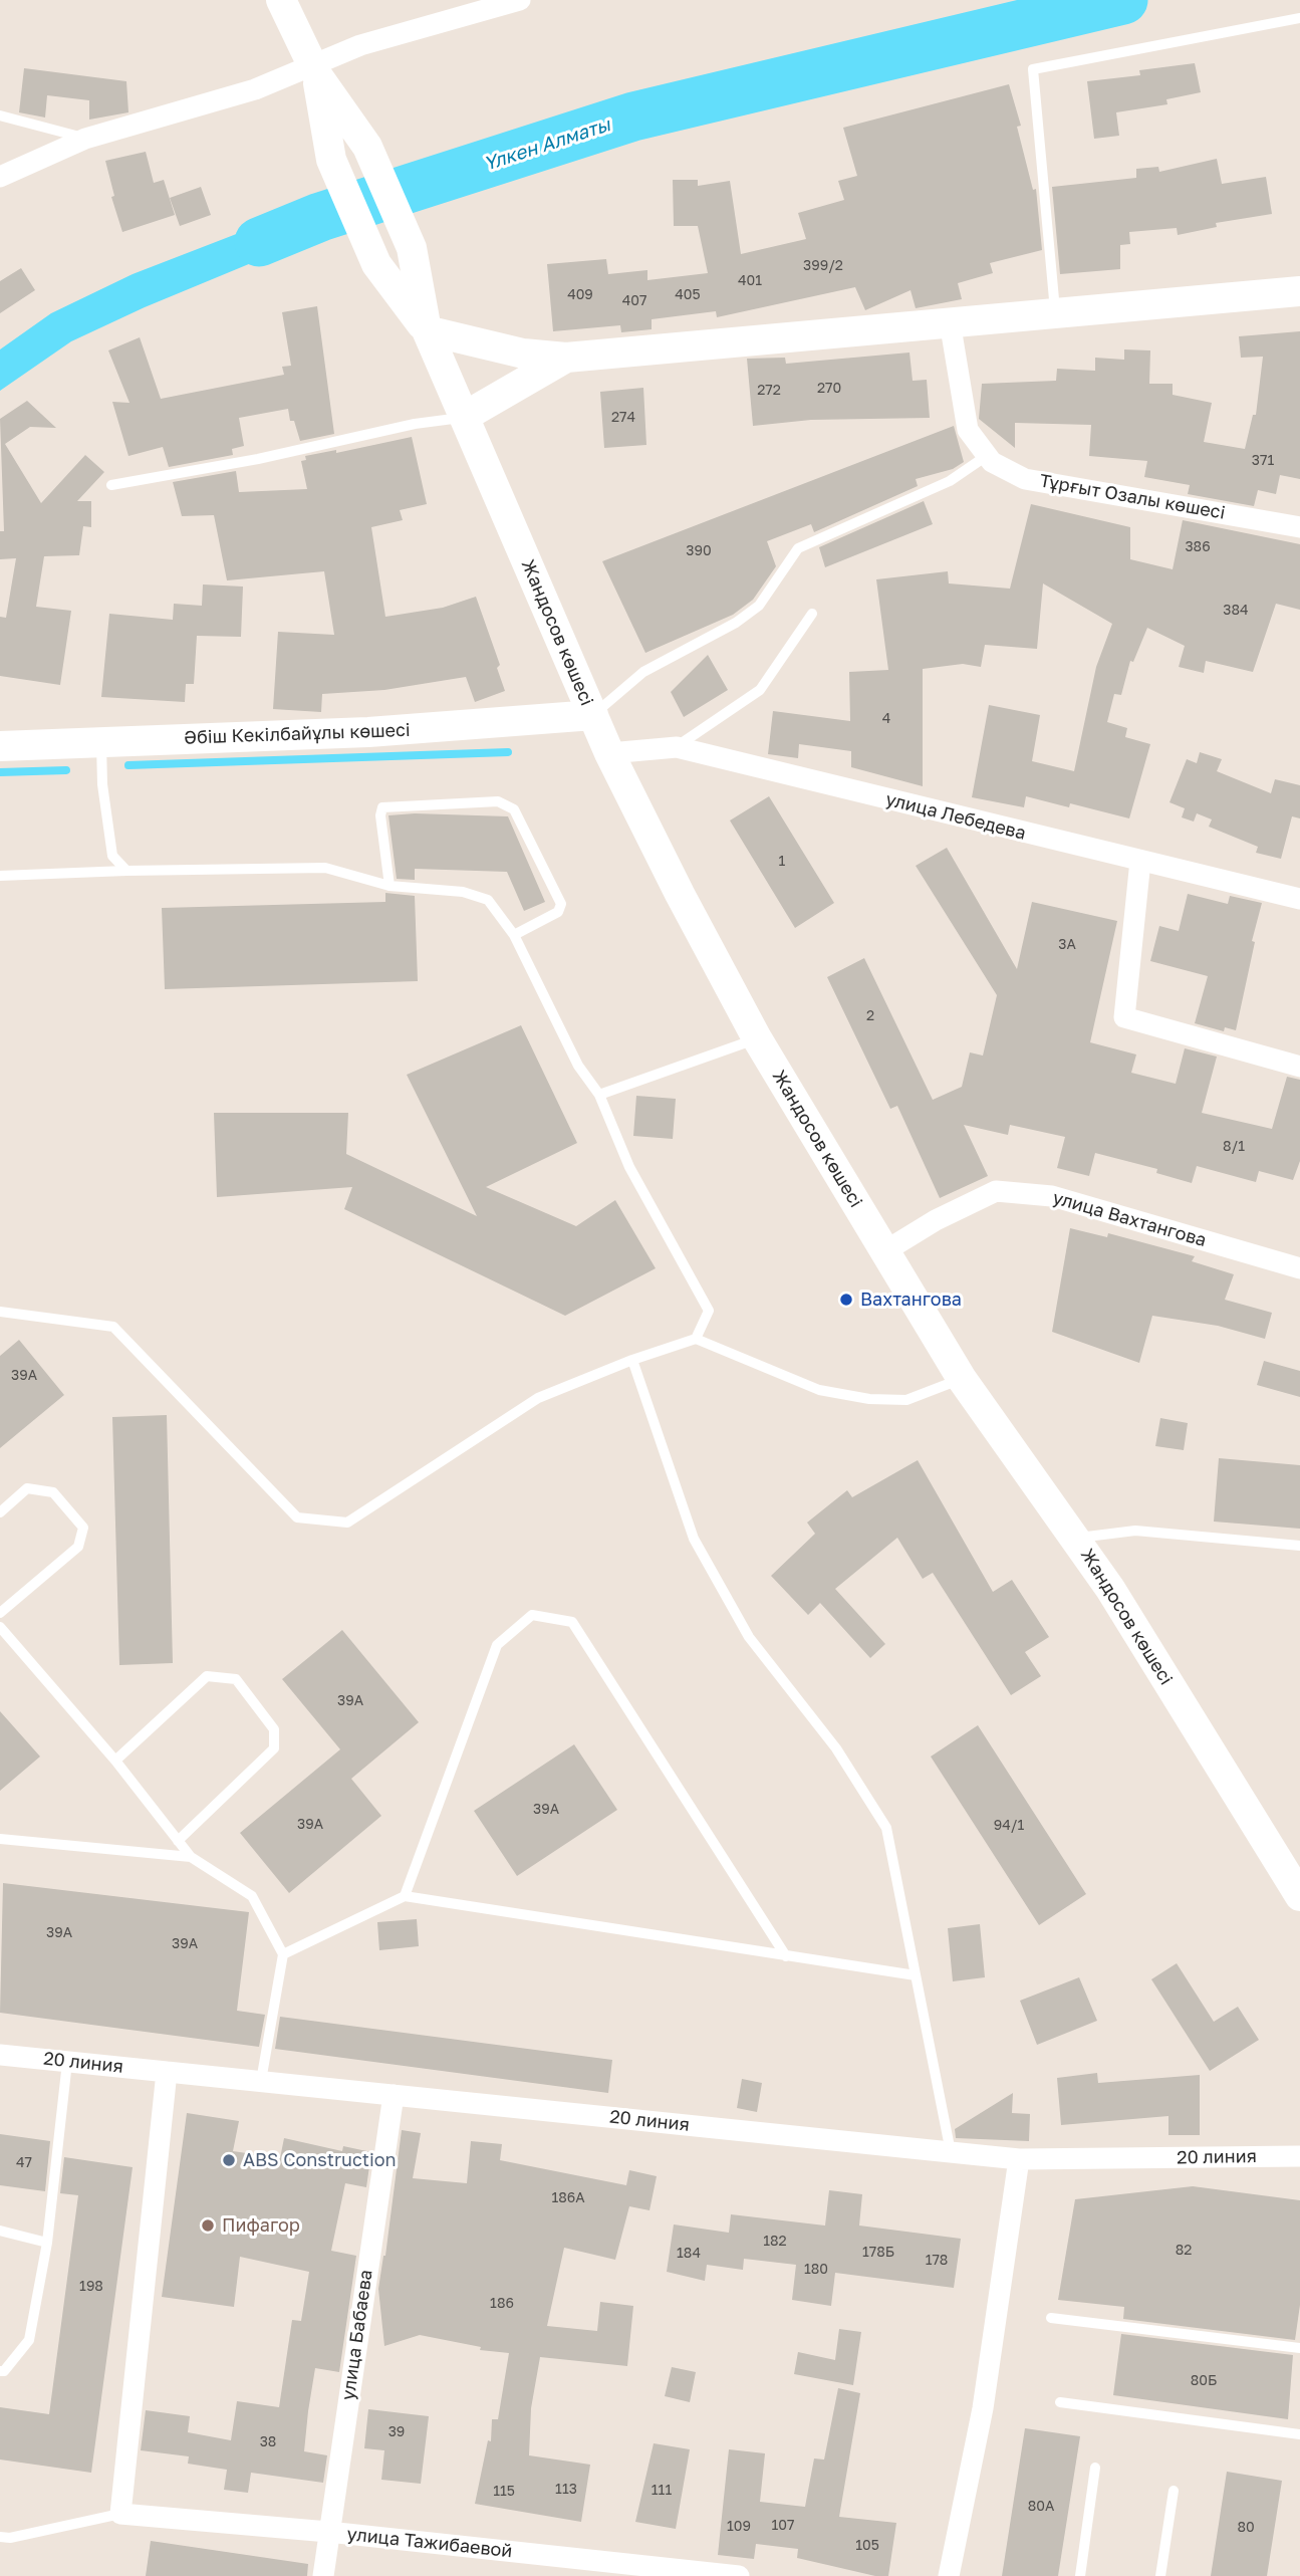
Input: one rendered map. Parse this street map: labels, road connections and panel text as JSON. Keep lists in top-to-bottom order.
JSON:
{
  "streets": {
    "main road": ["Жандосов көшесі", "Әбіш Кекілбайұлы көшесі"],
    "street": [
      "Тұрғыт Озалы көшесі",
      "улица Лебедева",
      "улица Вахтангова",
      "20 линия",
      "улица Бабаева",
      "улица Тажибаевой"
    ]
  },
  "crossings": [
    ["Жандосов көшесі", "Әбіш Кекілбайұлы көшесі"],
    ["Жандосов көшесі", "улица Лебедева"],
    ["Жандосов көшесі", "улица Вахтангова"],
    ["20 линия", "улица Бабаева"],
    ["улица Бабаева", "улица Тажибаевой"]
  ],
  "water": ["Үлкен Алматы"],
  "places": ["Вахтангова", "ABS Construction", "Пифагор"],
  "house_numbers": [
    "399/2",
    "401",
    "409",
    "405",
    "407",
    "270",
    "272",
    "274",
    "371",
    "386",
    "390",
    "384",
    "4",
    "1",
    "3А",
    "2",
    "8/1",
    "39А",
    "39А",
    "39А",
    "39А",
    "94/1",
    "39А",
    "39А",
    "47",
    "186А",
    "182",
    "82",
    "178Б",
    "184",
    "178",
    "180",
    "198",
    "186",
    "80Б",
    "39",
    "38",
    "113",
    "111",
    "115",
    "80А",
    "107",
    "109",
    "80",
    "105"
  ]
}
